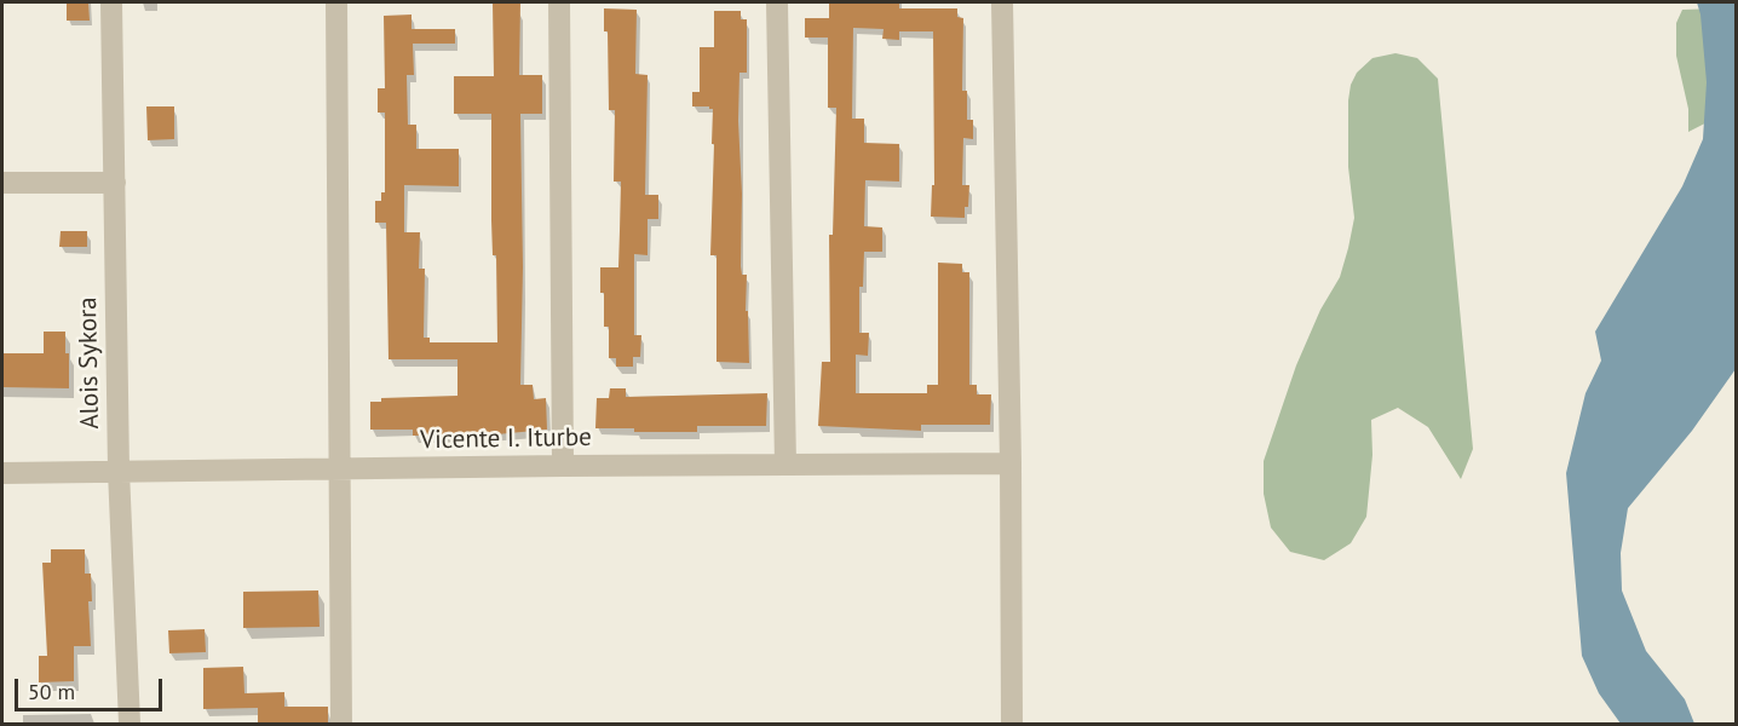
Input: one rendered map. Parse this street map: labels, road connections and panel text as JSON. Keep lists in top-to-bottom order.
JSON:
{
  "streets": {
    "street": ["Alois Sykora", "Vicente I. Iturbe"]
  },
  "crossings": [
    ["Alois Sykora", "Vicente I. Iturbe"]
  ],
  "scale_bar": "50 m"
}
